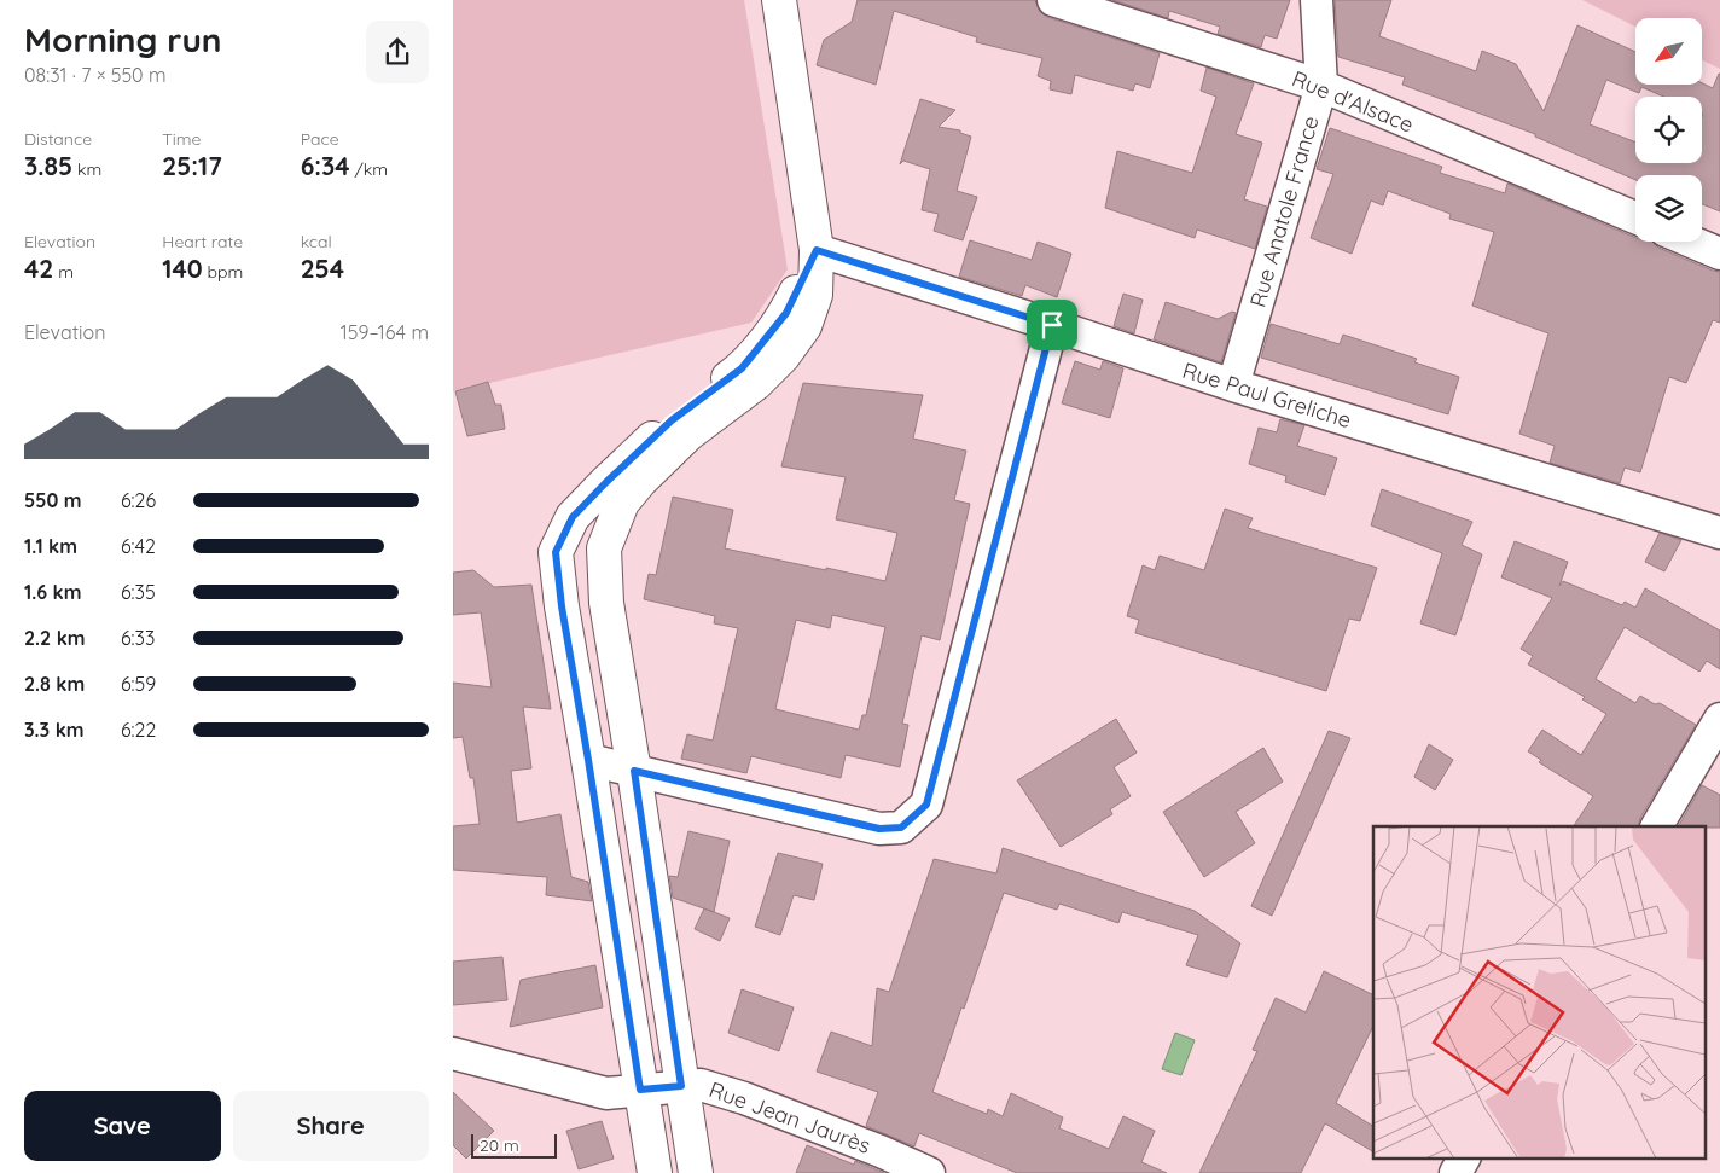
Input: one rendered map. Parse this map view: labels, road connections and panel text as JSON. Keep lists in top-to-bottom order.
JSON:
{
  "streets": {
    "street": [
      "Rue d'Alsace",
      "Rue Anatole France",
      "Rue Paul Greliche",
      "Rue Jean Jaurès"
    ]
  },
  "crossings": [
    ["Rue d'Alsace", "Rue Anatole France"],
    ["Rue Anatole France", "Rue Paul Greliche"]
  ],
  "scale_bar": "20 m",
  "north": "bottom left",
  "page": {
    "heading": ["Morning run", "08:31 · 7 × 550 m"],
    "stats": [
      ["Distance", "3.85 km"],
      ["Time", "25:17"],
      ["Pace", "6:34 /km"],
      ["Elevation", "42 m"],
      ["Heart rate", "140 bpm"],
      ["kcal", "254"]
    ],
    "chart": ["Elevation", "159–164 m"],
    "list": [
      {
        "name": "550 m",
        "note": "6:26"
      },
      {
        "name": "1.1 km",
        "note": "6:42"
      },
      {
        "name": "1.6 km",
        "note": "6:35"
      },
      {
        "name": "2.2 km",
        "note": "6:33"
      },
      {
        "name": "2.8 km",
        "note": "6:59"
      },
      {
        "name": "3.3 km",
        "note": "6:22"
      }
    ],
    "buttons": ["Save", "Share"],
    "scale": "20 m"
  }
}
